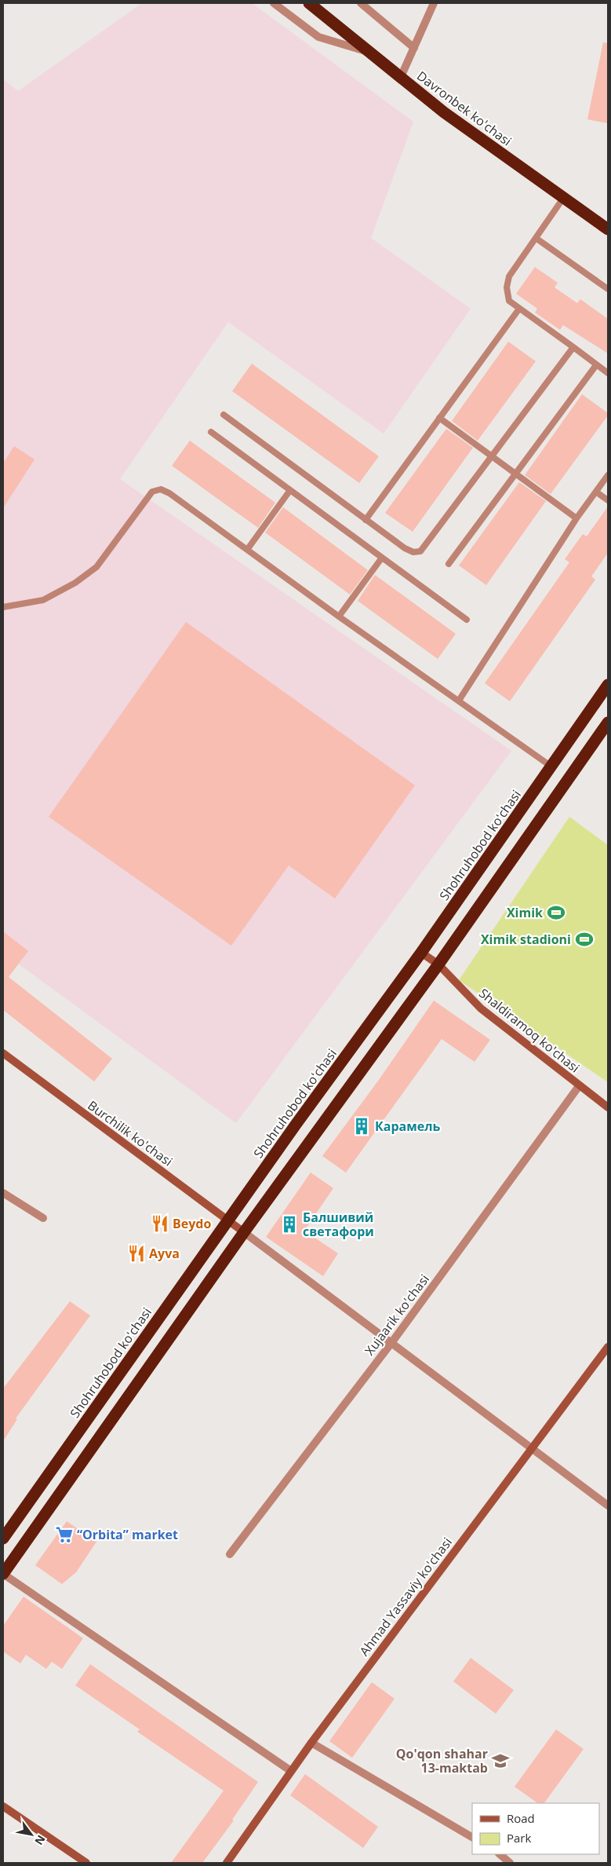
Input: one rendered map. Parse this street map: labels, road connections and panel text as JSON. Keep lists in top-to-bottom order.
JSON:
{
  "streets": {
    "highway": ["Davronbek ko'chasi", "Shohruhobod koʻchasi"],
    "street": [
      "Shaldiramoq ko'chasi",
      "Burchilik ko'chasi",
      "Xujaarik ko'chasi",
      "Ahmad Yassaviy ko'chasi"
    ]
  },
  "crossings": [
    ["Shohruhobod koʻchasi", "Shaldiramoq ko'chasi"],
    ["Shohruhobod koʻchasi", "Burchilik ko'chasi"],
    ["Shaldiramoq ko'chasi", "Xujaarik ko'chasi"]
  ],
  "places": {
    "sports": ["Ximik", "Ximik stadioni"],
    "building": ["Карамель", "Балшивий светафори"],
    "restaurant": ["Beydo", "Ayva"],
    "supermarket": ["“Orbita” market"],
    "school or university": ["Qo'qon shahar 13-maktab"]
  },
  "legend": ["Road", "Park"],
  "north": "bottom right"
}
